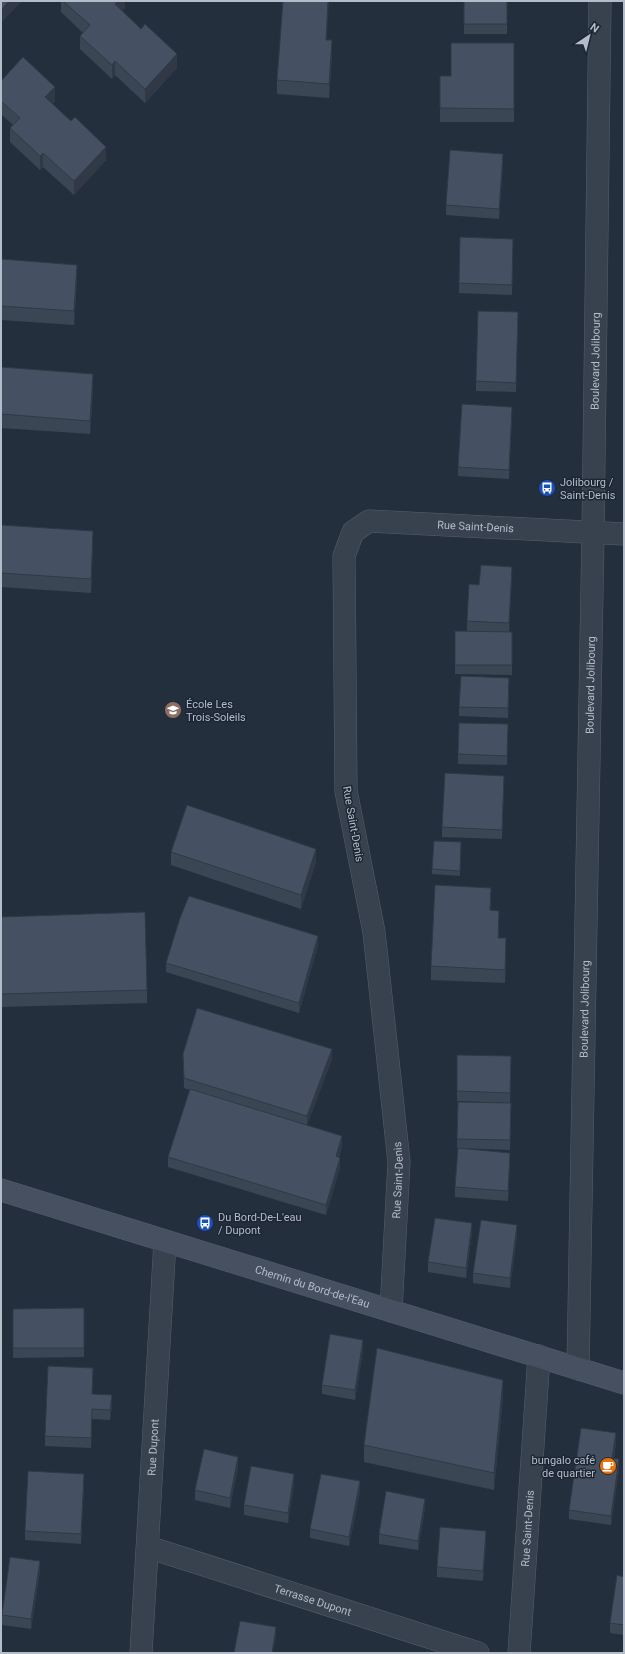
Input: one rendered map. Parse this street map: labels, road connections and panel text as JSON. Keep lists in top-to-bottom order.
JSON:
{
  "streets": {
    "street": [
      "Boulevard Jolibourg",
      "Rue Saint-Denis",
      "Chemin du Bord-de-l'Eau",
      "Rue Dupont",
      "Terrasse Dupont"
    ]
  },
  "crossings": [
    ["Boulevard Jolibourg", "Rue Saint-Denis"],
    ["Boulevard Jolibourg", "Chemin du Bord-de-l'Eau"],
    ["Rue Saint-Denis", "Chemin du Bord-de-l'Eau"],
    ["Chemin du Bord-de-l'Eau", "Rue Dupont"],
    ["Rue Dupont", "Terrasse Dupont"]
  ],
  "places": {
    "bus stop": ["Jolibourg / Saint-Denis", "Du Bord-De-L'eau / Dupont"],
    "school or university": ["École Les Trois-Soleils"],
    "cafe": ["bungalo café de quartier"]
  },
  "north": "top right"
}
